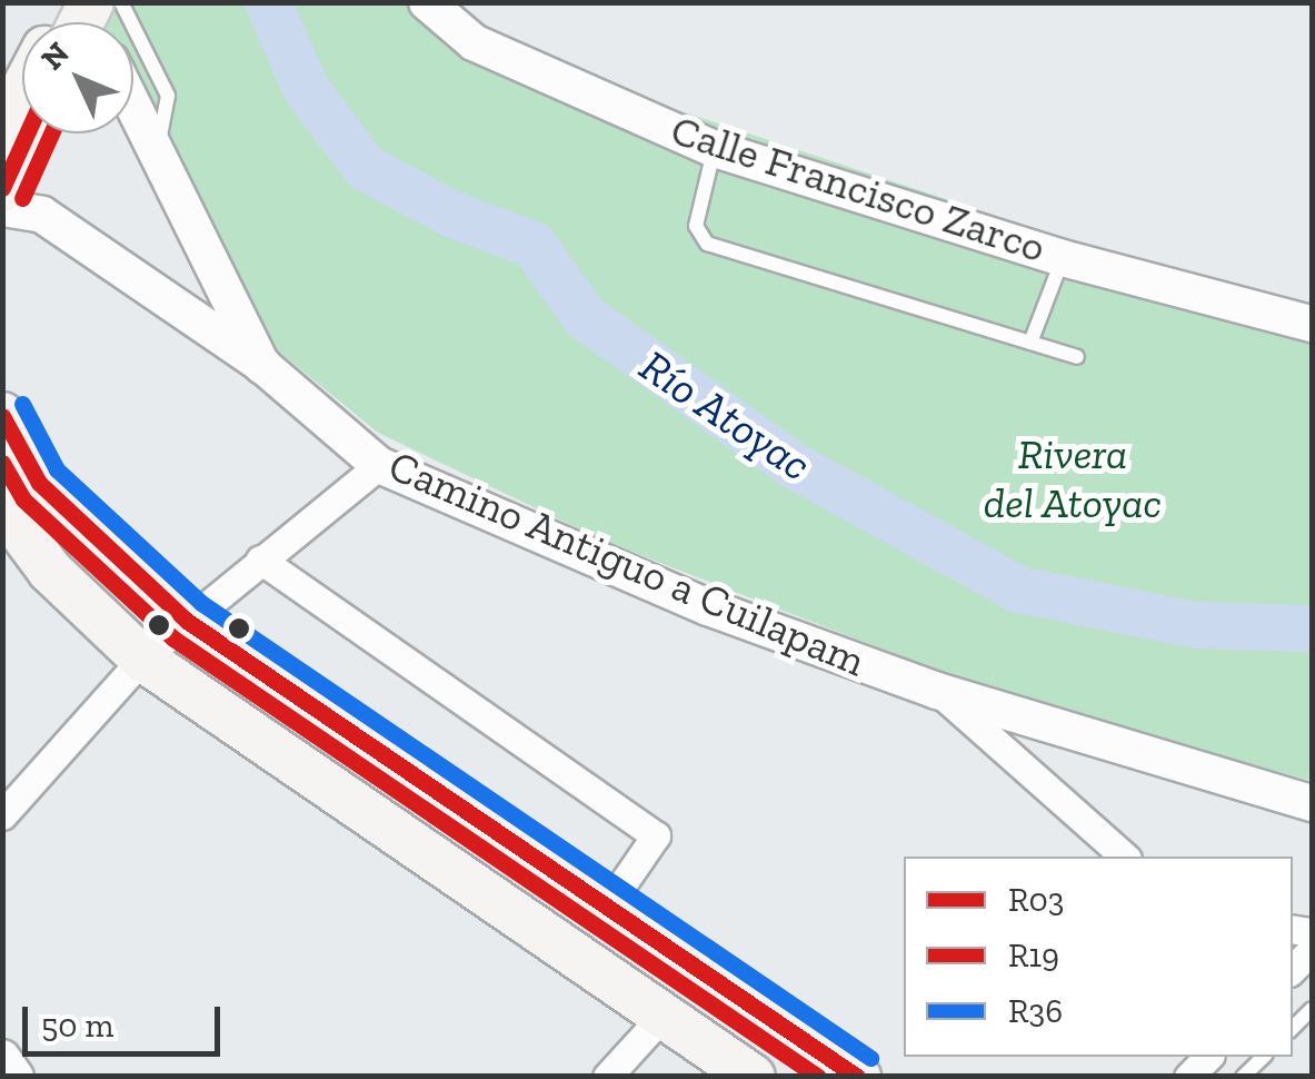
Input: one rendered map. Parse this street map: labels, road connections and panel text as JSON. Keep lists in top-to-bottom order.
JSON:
{
  "streets": {
    "street": ["Calle Francisco Zarco", "Camino Antiguo a Cuilapam"]
  },
  "water": ["Río Atoyac"],
  "parks": ["Rivera del Atoyac"],
  "lines": ["transit line R03", "transit line R19", "transit line R36"],
  "legend": ["R03", "R19", "R36"],
  "scale_bar": "50 m",
  "north": "top left"
}
